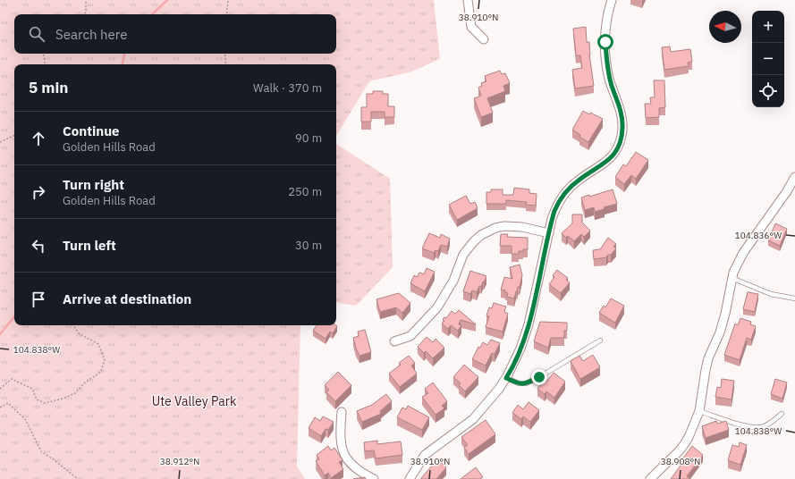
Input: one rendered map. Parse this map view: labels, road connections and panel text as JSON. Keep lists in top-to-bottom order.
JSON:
{
  "parks": ["Ute Valley Park"],
  "north": "left",
  "page": {
    "map_buttons": ["+", "−"],
    "search": "Search here",
    "heading": ["5 min", "Walk · 370 m"],
    "list": [
      ["Continue", "Golden Hills Road", "90 m"],
      ["Turn right", "Golden Hills Road", "250 m"],
      ["Turn left", "30 m"],
      "Arrive at destination"
    ]
  },
  "coordinates": [
    "38.910°N",
    "104.836°W",
    "104.838°W",
    "38.912°N",
    "38.908°N"
  ]
}
